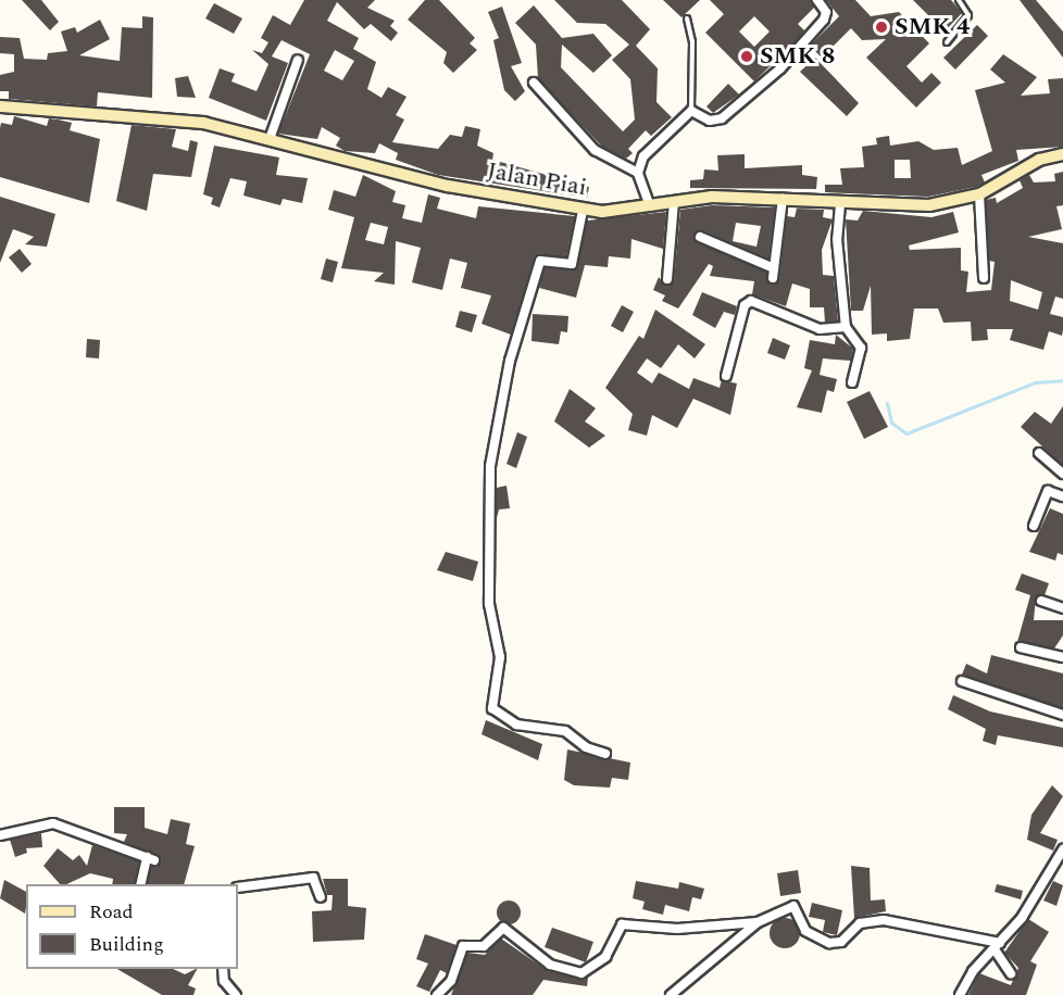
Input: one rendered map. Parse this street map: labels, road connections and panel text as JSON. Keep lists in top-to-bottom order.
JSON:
{
  "streets": {
    "street": ["Jalan Piai"]
  },
  "places": ["SMK 4", "SMK 8"],
  "legend": ["Road", "Building"]
}
